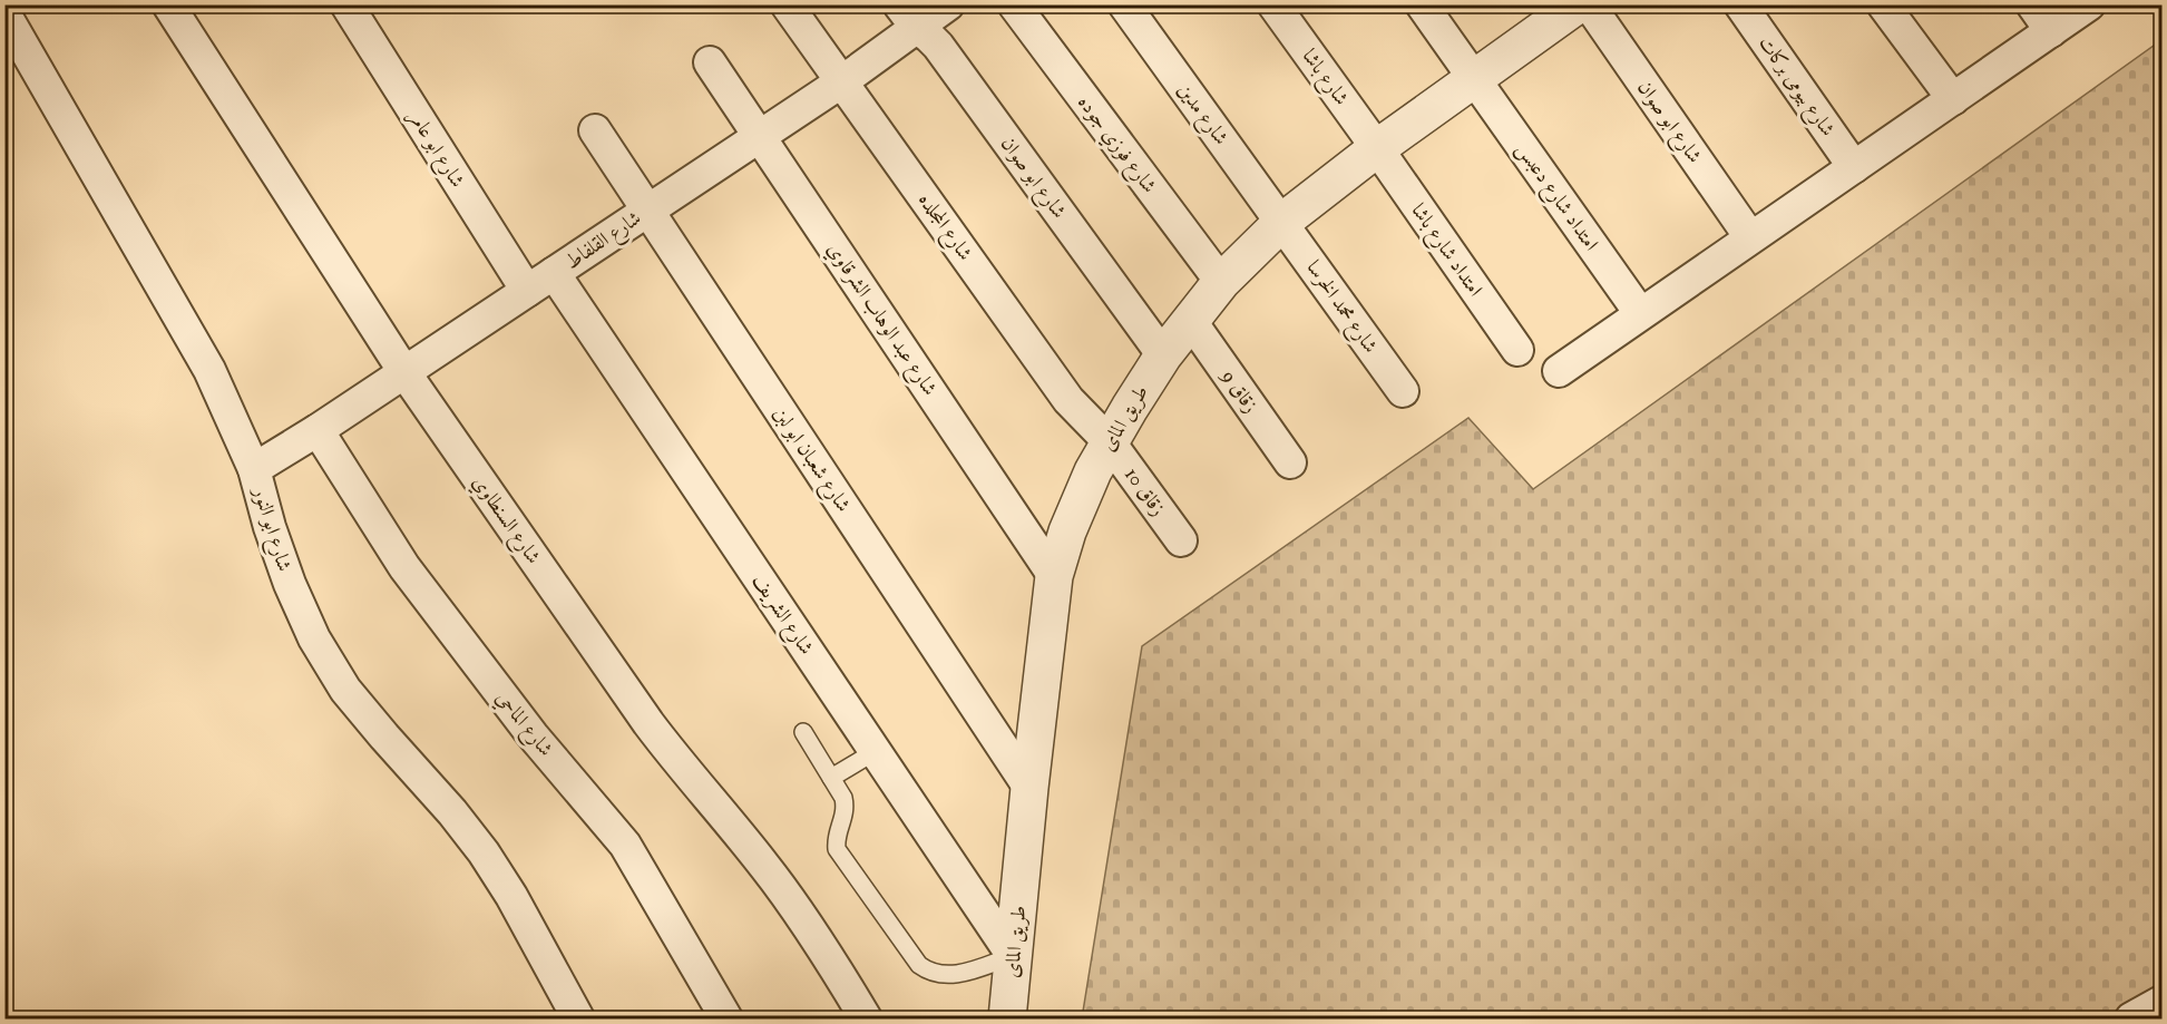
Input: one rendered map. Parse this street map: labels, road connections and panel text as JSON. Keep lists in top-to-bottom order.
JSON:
{
  "streets": {
    "street": [
      "شارع باشا",
      "شارع بيومى بركات",
      "شارع مدين",
      "شارع ابو صوان",
      "شارع فوزي جوده",
      "شارع ابو عامر",
      "امتداد شارع دعبس",
      "شارع المجلده",
      "شارع القلفاط",
      "امتداد شارع باشا",
      "شارع محمد الخرسا",
      "شارع عبد الوهاب الشرقاوي",
      "زقاق 9",
      "طريق الماى",
      "شارع شعبان ابو لبن",
      "زقاق 10",
      "شارع السنطاوي",
      "شارع ابو النور",
      "شارع الشريف",
      "شارع الماحي"
    ]
  },
  "crossings": [
    ["شارع باشا", "امتداد شارع باشا"],
    ["شارع باشا", "طريق الماى"],
    ["شارع مدين", "شارع محمد الخرسا"],
    ["شارع مدين", "طريق الماى"],
    ["شارع ابو صوان", "شارع القلفاط"],
    ["شارع ابو صوان", "طريق الماى"],
    ["شارع فوزي جوده", "طريق الماى"],
    ["شارع ابو عامر", "شارع القلفاط"],
    ["امتداد شارع دعبس", "طريق الماى"],
    ["شارع المجلده", "شارع القلفاط"],
    ["شارع المجلده", "طريق الماى"],
    ["شارع المجلده", "زقاق 10"],
    ["شارع القلفاط", "شارع عبد الوهاب الشرقاوي"],
    ["شارع القلفاط", "شارع شعبان ابو لبن"],
    ["شارع القلفاط", "شارع السنطاوي"],
    ["شارع القلفاط", "شارع ابو النور"],
    ["شارع القلفاط", "شارع الشريف"],
    ["شارع القلفاط", "شارع الماحي"],
    ["امتداد شارع باشا", "طريق الماى"],
    ["شارع محمد الخرسا", "طريق الماى"],
    ["شارع عبد الوهاب الشرقاوي", "طريق الماى"],
    ["زقاق 9", "طريق الماى"],
    ["طريق الماى", "شارع شعبان ابو لبن"],
    ["طريق الماى", "زقاق 10"],
    ["طريق الماى", "شارع الشريف"]
  ]
}
